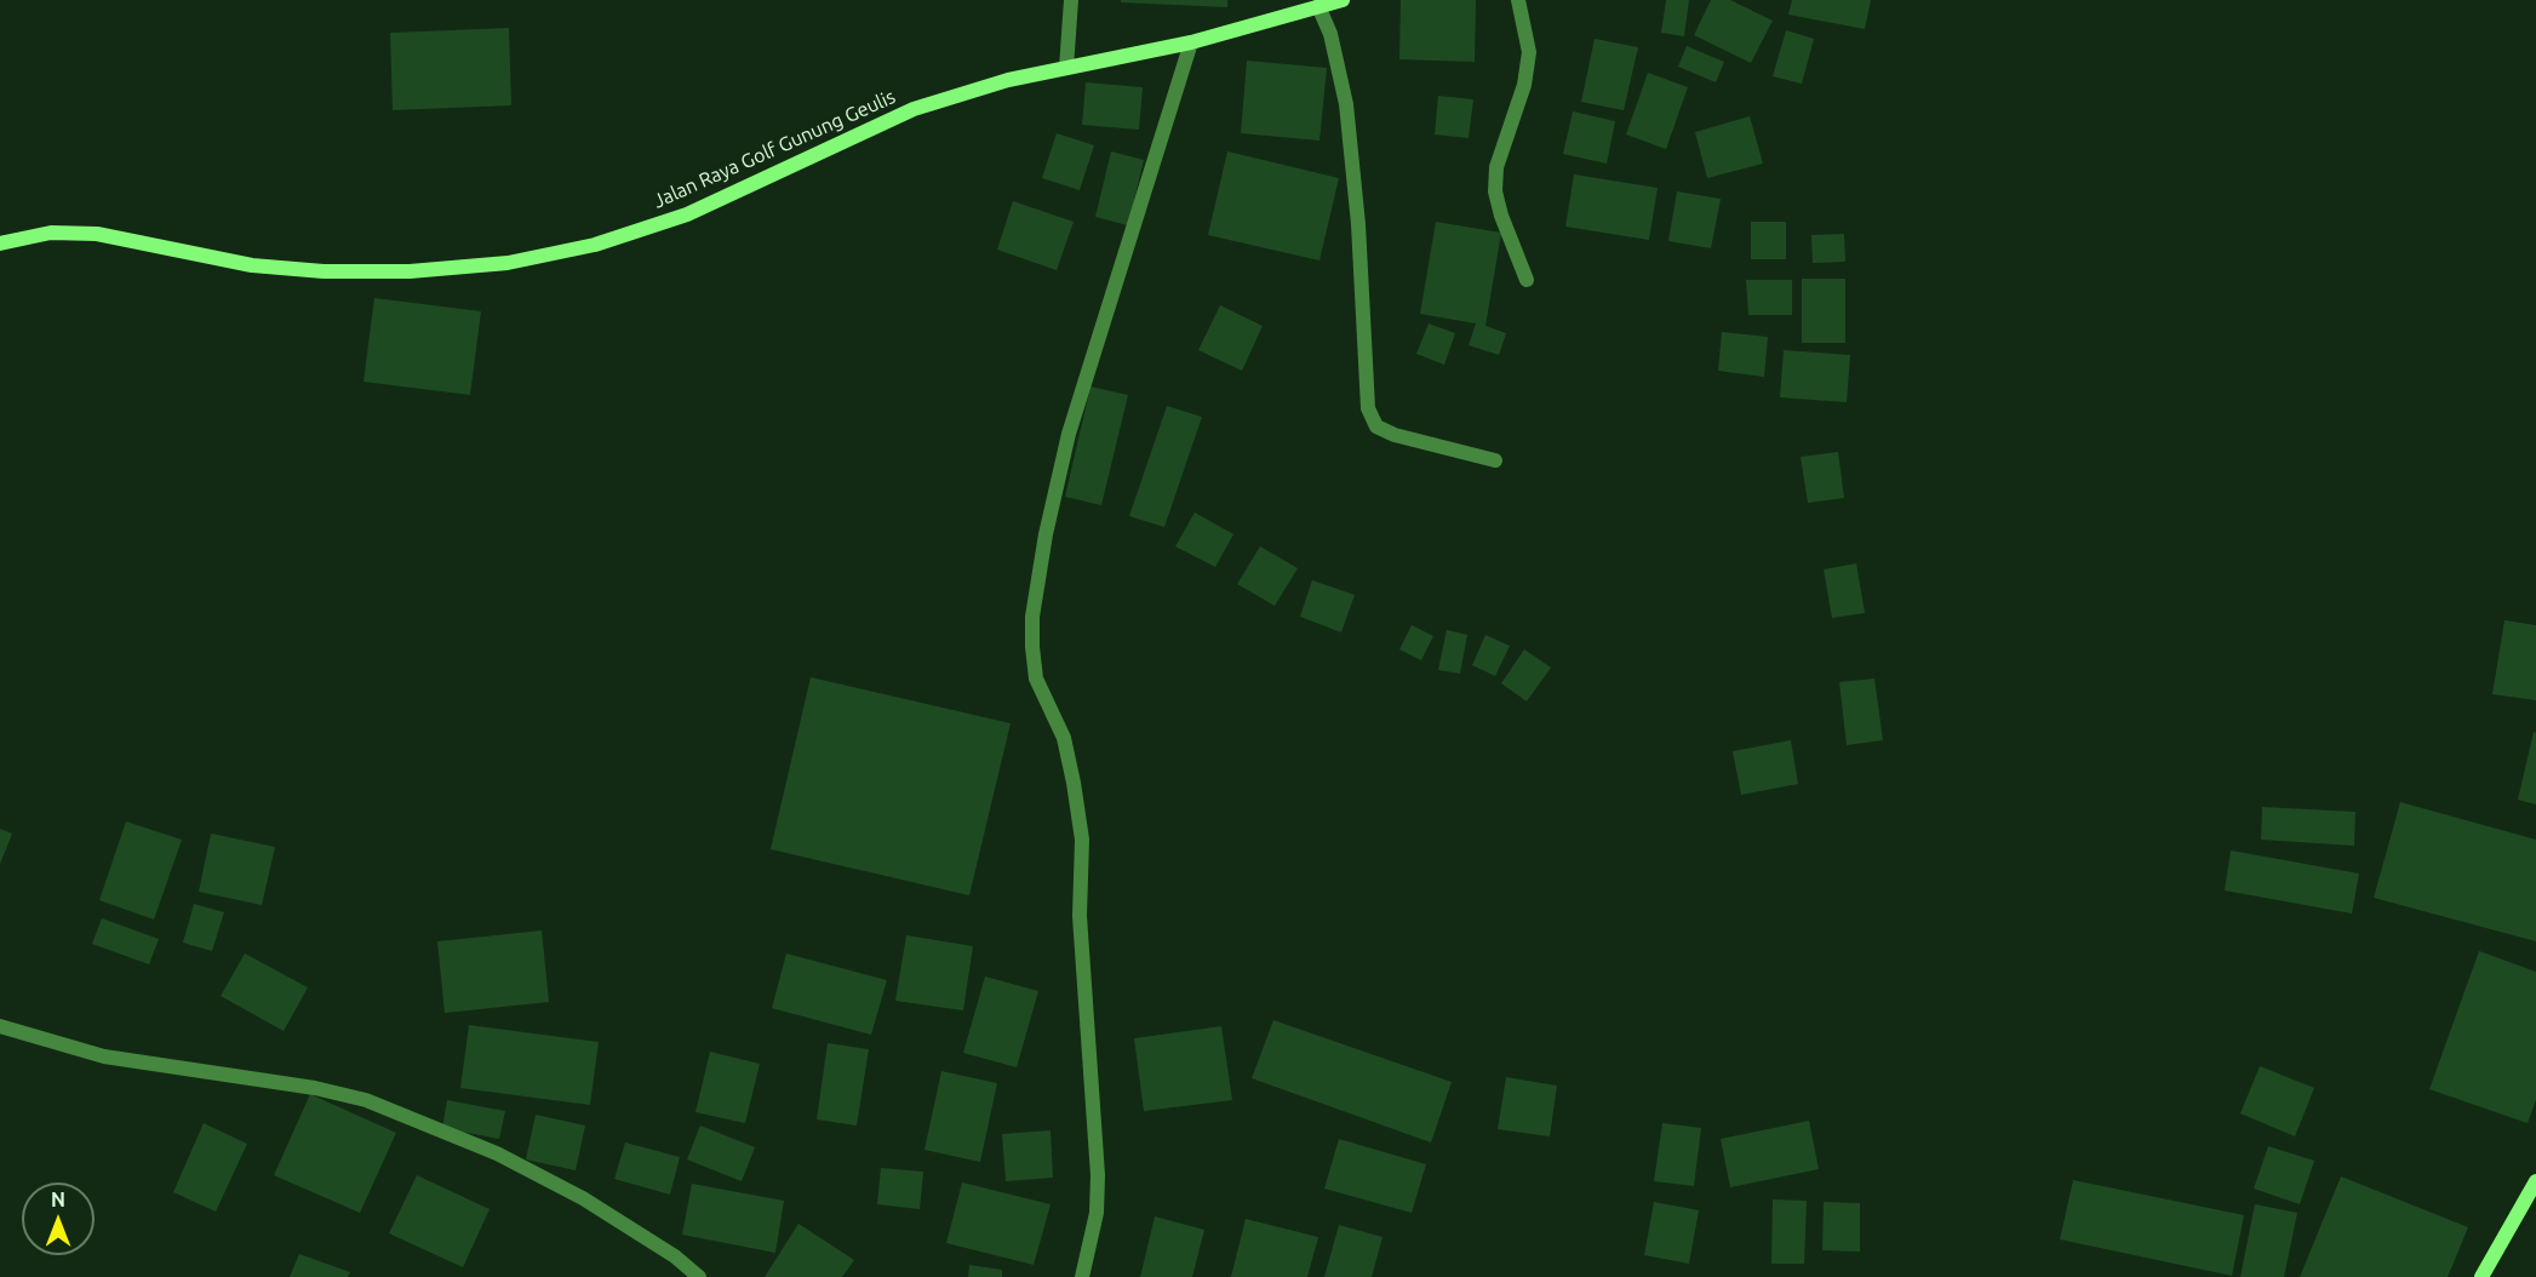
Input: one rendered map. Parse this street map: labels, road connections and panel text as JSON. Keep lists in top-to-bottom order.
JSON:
{
  "streets": {
    "main road": ["Jalan Raya Golf Gunung Geulis"]
  },
  "north": "top"
}
